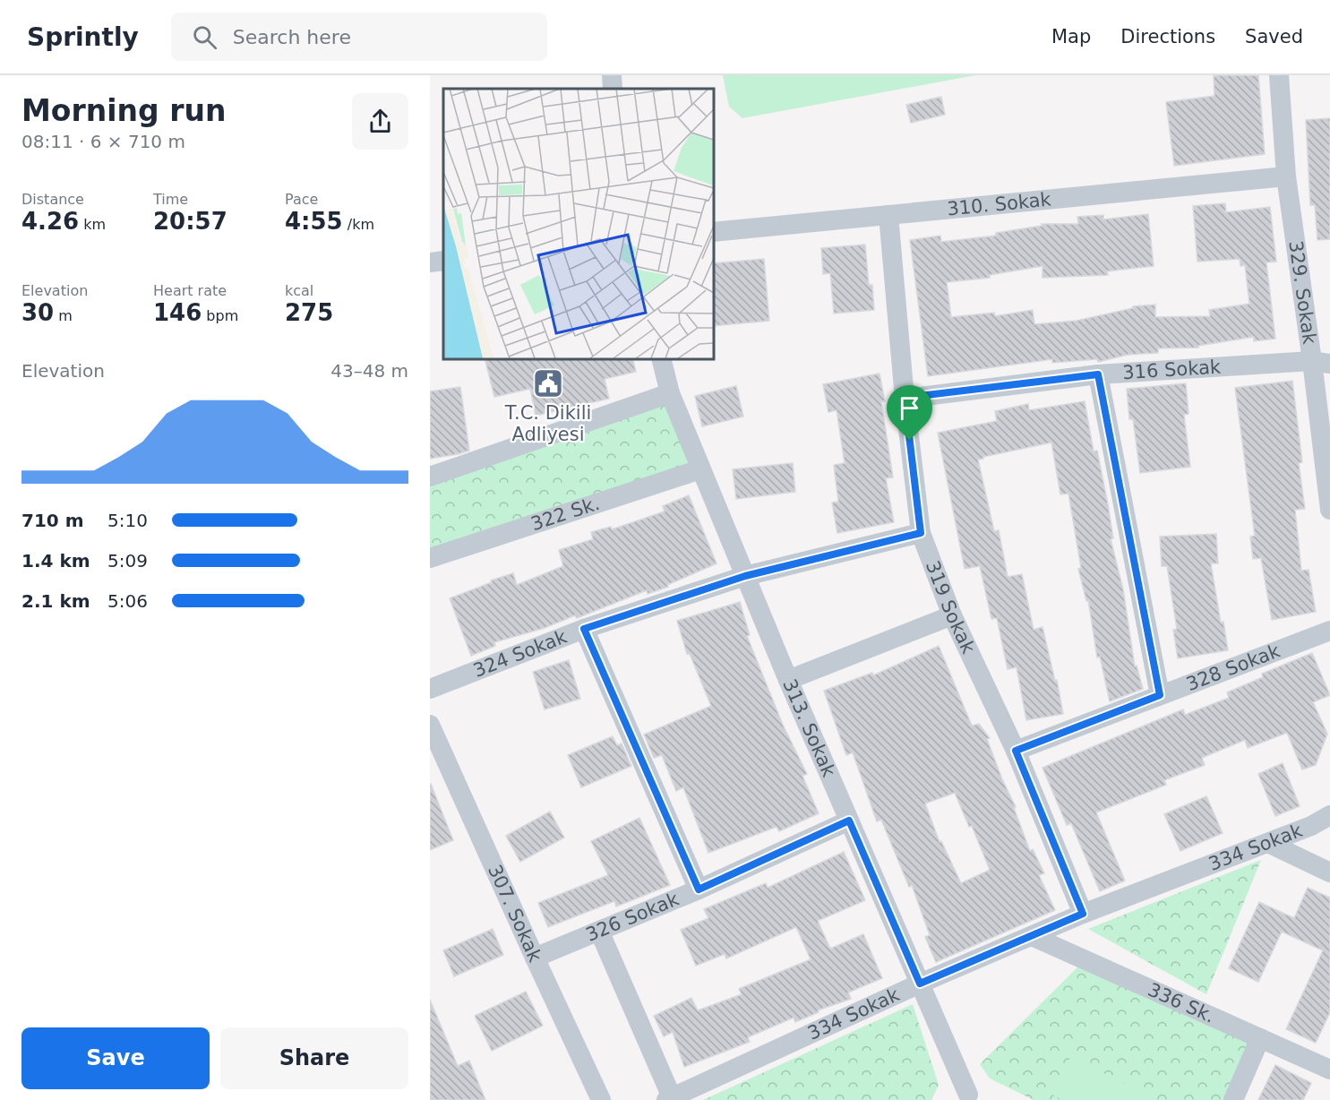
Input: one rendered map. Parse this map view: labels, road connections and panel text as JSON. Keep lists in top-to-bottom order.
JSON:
{
  "streets": {
    "street": [
      "310. Sokak",
      "329. Sokak",
      "316 Sokak",
      "322 Sk.",
      "319 Sokak",
      "324 Sokak",
      "328 Sokak",
      "313. Sokak",
      "334 Sokak",
      "307. Sokak",
      "326 Sokak",
      "336 Sk."
    ]
  },
  "crossings": [
    ["310. Sokak", "329. Sokak"],
    ["310. Sokak", "319 Sokak"],
    ["329. Sokak", "316 Sokak"],
    ["316 Sokak", "319 Sokak"],
    ["322 Sk.", "313. Sokak"],
    ["319 Sokak", "324 Sokak"],
    ["319 Sokak", "328 Sokak"],
    ["319 Sokak", "334 Sokak"],
    ["324 Sokak", "313. Sokak"],
    ["313. Sokak", "334 Sokak"],
    ["313. Sokak", "326 Sokak"],
    ["334 Sokak", "336 Sk."],
    ["307. Sokak", "326 Sokak"]
  ],
  "places": {
    "public building": ["T.C. Dikili Adliyesi"]
  },
  "page": {
    "header": "Sprintly",
    "search": "Search here",
    "nav": ["Map", "Directions", "Saved"],
    "heading": ["Morning run", "08:11 · 6 × 710 m"],
    "stats": [
      ["Distance", "4.26 km"],
      ["Time", "20:57"],
      ["Pace", "4:55 /km"],
      ["Elevation", "30 m"],
      ["Heart rate", "146 bpm"],
      ["kcal", "275"]
    ],
    "chart": ["Elevation", "43–48 m"],
    "list": [
      {
        "name": "710 m",
        "note": "5:10"
      },
      {
        "name": "1.4 km",
        "note": "5:09"
      },
      {
        "name": "2.1 km",
        "note": "5:06"
      }
    ],
    "buttons": ["Save", "Share"]
  }
}
